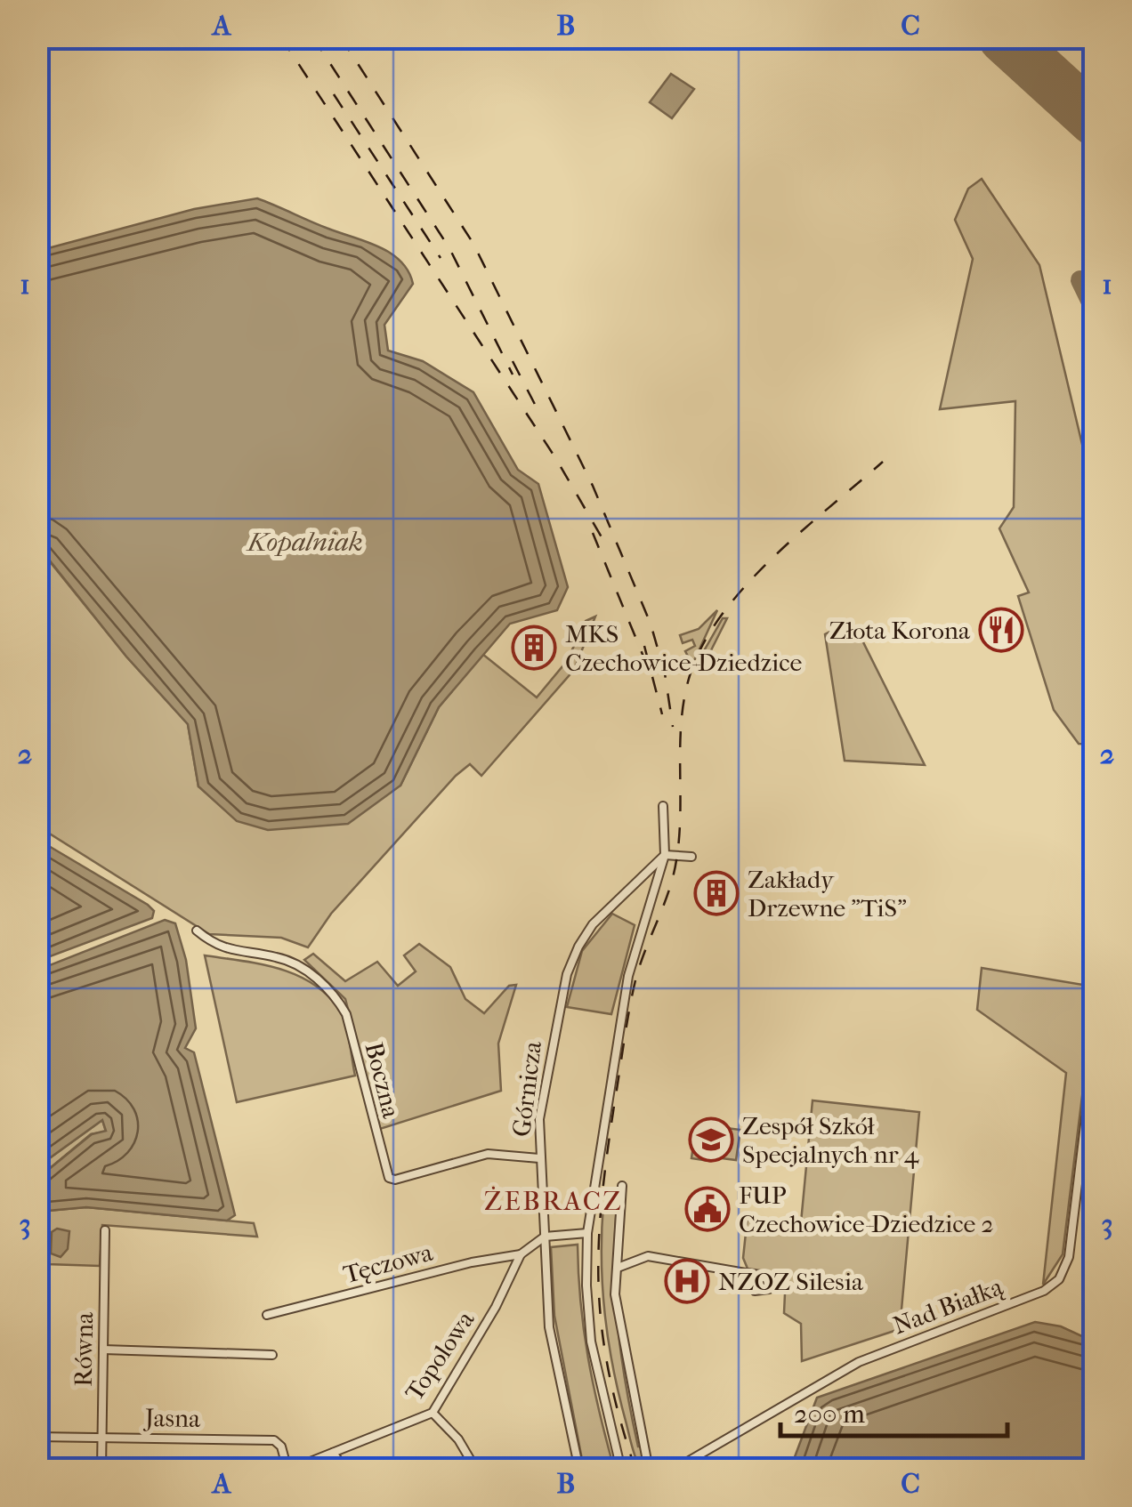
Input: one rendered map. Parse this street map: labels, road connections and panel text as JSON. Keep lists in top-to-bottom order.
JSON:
{
  "streets": {
    "street": [
      "Boczna",
      "Górnicza",
      "Tęczowa",
      "Nad Białką",
      "Równa",
      "Topolowa",
      "Jasna"
    ]
  },
  "crossings": [
    ["Boczna", "Górnicza"],
    ["Górnicza", "Topolowa"],
    ["Tęczowa", "Topolowa"],
    ["Równa", "Jasna"],
    ["Topolowa", "Jasna"]
  ],
  "districts": ["ŻEBRACZ"],
  "water": ["Kopalniak"],
  "places": {
    "restaurant": ["Złota Korona"],
    "building": ["MKS Czechowice-Dziedzice", "Zakłady Drzewne \"TiS\""],
    "school or university": ["Zespół Szkół Specjalnych nr 4"],
    "public building": ["FUP Czechowice-Dziedzice 2"],
    "hospital": ["NZOZ Silesia"]
  },
  "scale_bar": "200 m",
  "grid": {
    "columns": ["A", "B", "C"],
    "rows": ["1", "2", "3"]
  }
}
